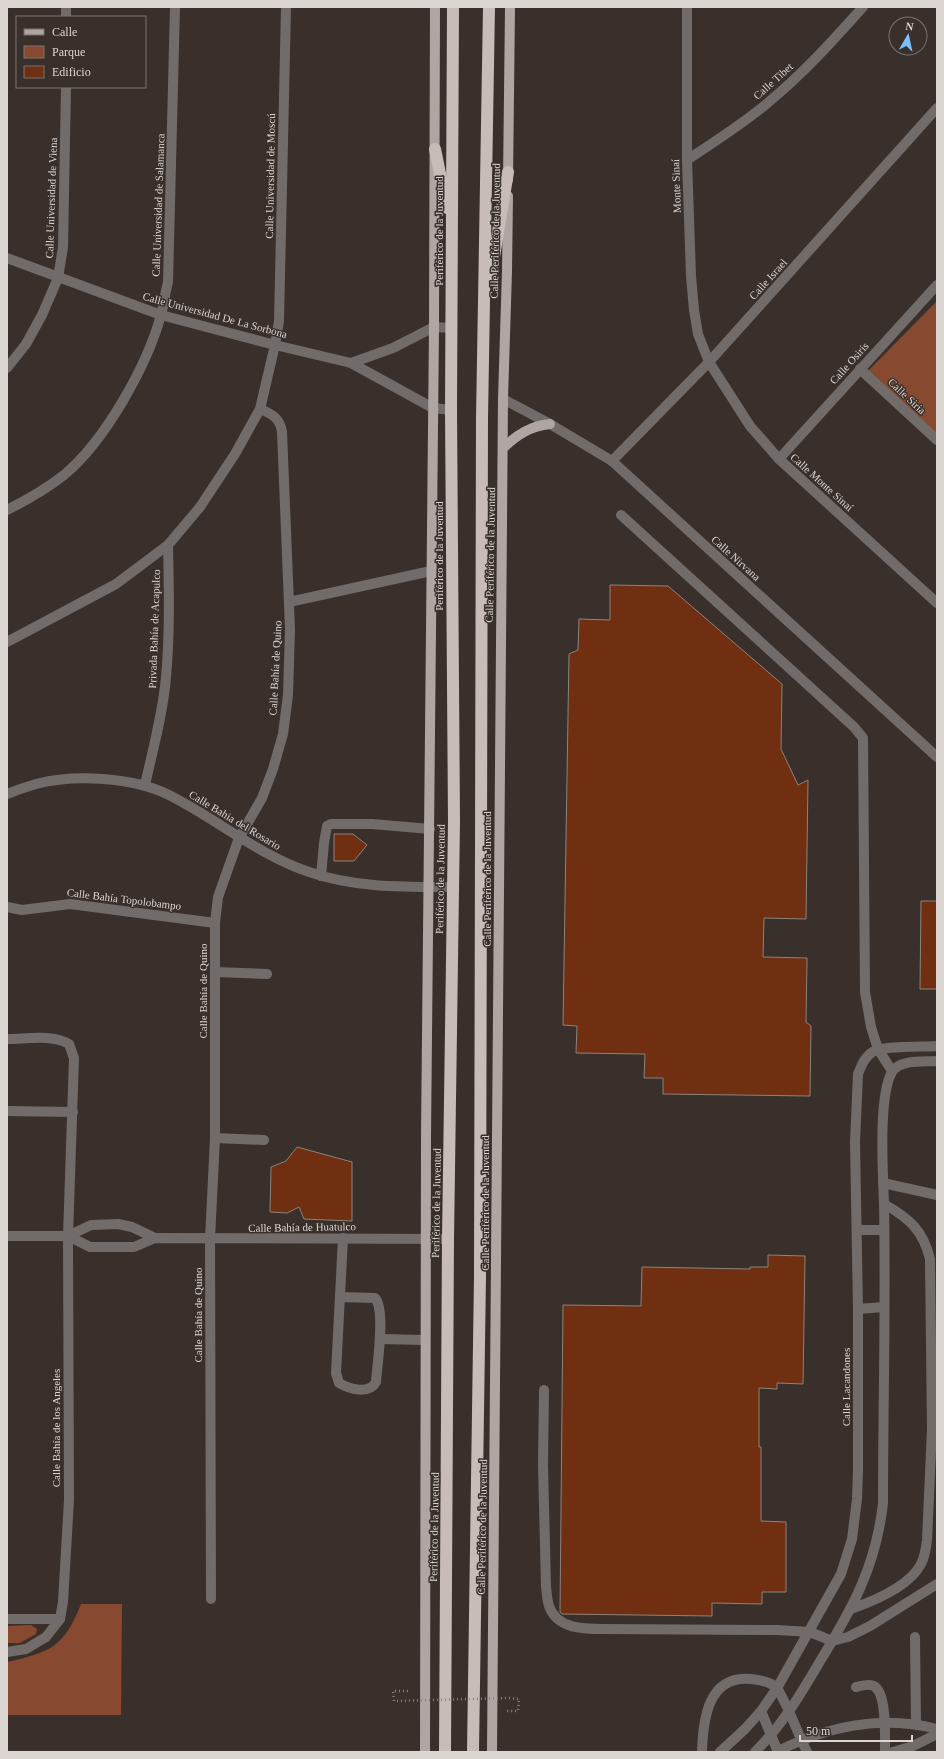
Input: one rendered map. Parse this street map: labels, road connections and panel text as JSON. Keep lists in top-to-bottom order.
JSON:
{
  "streets": {
    "highway": ["Periférico de la Juventud"],
    "main road": ["Calle Periférico de la Juventud"],
    "street": [
      "Calle Tibet",
      "Calle Universidad de Moscú",
      "Monte Sinaí",
      "Calle Universidad de Viena",
      "Calle Universidad de Salamanca",
      "Calle Israel",
      "Calle Universidad De La Sorbona",
      "Calle Osiris",
      "Calle Siria",
      "Calle Monte Sinaí",
      "Calle Nirvana",
      "Privada Bahía de Acapulco",
      "Calle Bahía de Quino",
      "Calle Bahia del Rosario",
      "Calle Bahía Topolobampo",
      "Calle Bahía de Huatulco",
      "Calle Lacandones",
      "Calle Bahía de los Angeles"
    ]
  },
  "crossings": [
    ["Calle Tibet", "Monte Sinaí"],
    ["Calle Universidad de Moscú", "Calle Universidad De La Sorbona"],
    ["Calle Universidad de Moscú", "Privada Bahía de Acapulco"],
    ["Calle Universidad de Moscú", "Calle Bahía de Quino"],
    ["Monte Sinaí", "Calle Israel"],
    ["Monte Sinaí", "Calle Monte Sinaí"],
    ["Calle Universidad de Viena", "Calle Universidad De La Sorbona"],
    ["Calle Universidad de Salamanca", "Calle Universidad De La Sorbona"],
    ["Periférico de la Juventud", "Calle Universidad De La Sorbona"],
    ["Periférico de la Juventud", "Calle Bahia del Rosario"],
    ["Periférico de la Juventud", "Calle Bahía de Huatulco"],
    ["Calle Periférico de la Juventud", "Calle Nirvana"],
    ["Calle Israel", "Calle Monte Sinaí"],
    ["Calle Israel", "Calle Nirvana"],
    ["Calle Osiris", "Calle Siria"],
    ["Calle Osiris", "Calle Monte Sinaí"],
    ["Privada Bahía de Acapulco", "Calle Bahia del Rosario"],
    ["Calle Bahía de Quino", "Calle Bahia del Rosario"],
    ["Calle Bahía de Quino", "Calle Bahía Topolobampo"],
    ["Calle Bahía de Quino", "Calle Bahía de Huatulco"],
    ["Calle Bahía de Huatulco", "Calle Bahía de los Angeles"]
  ],
  "legend": ["Calle", "Parque", "Edificio"],
  "scale_bar": "50 m",
  "north": "top"
}
